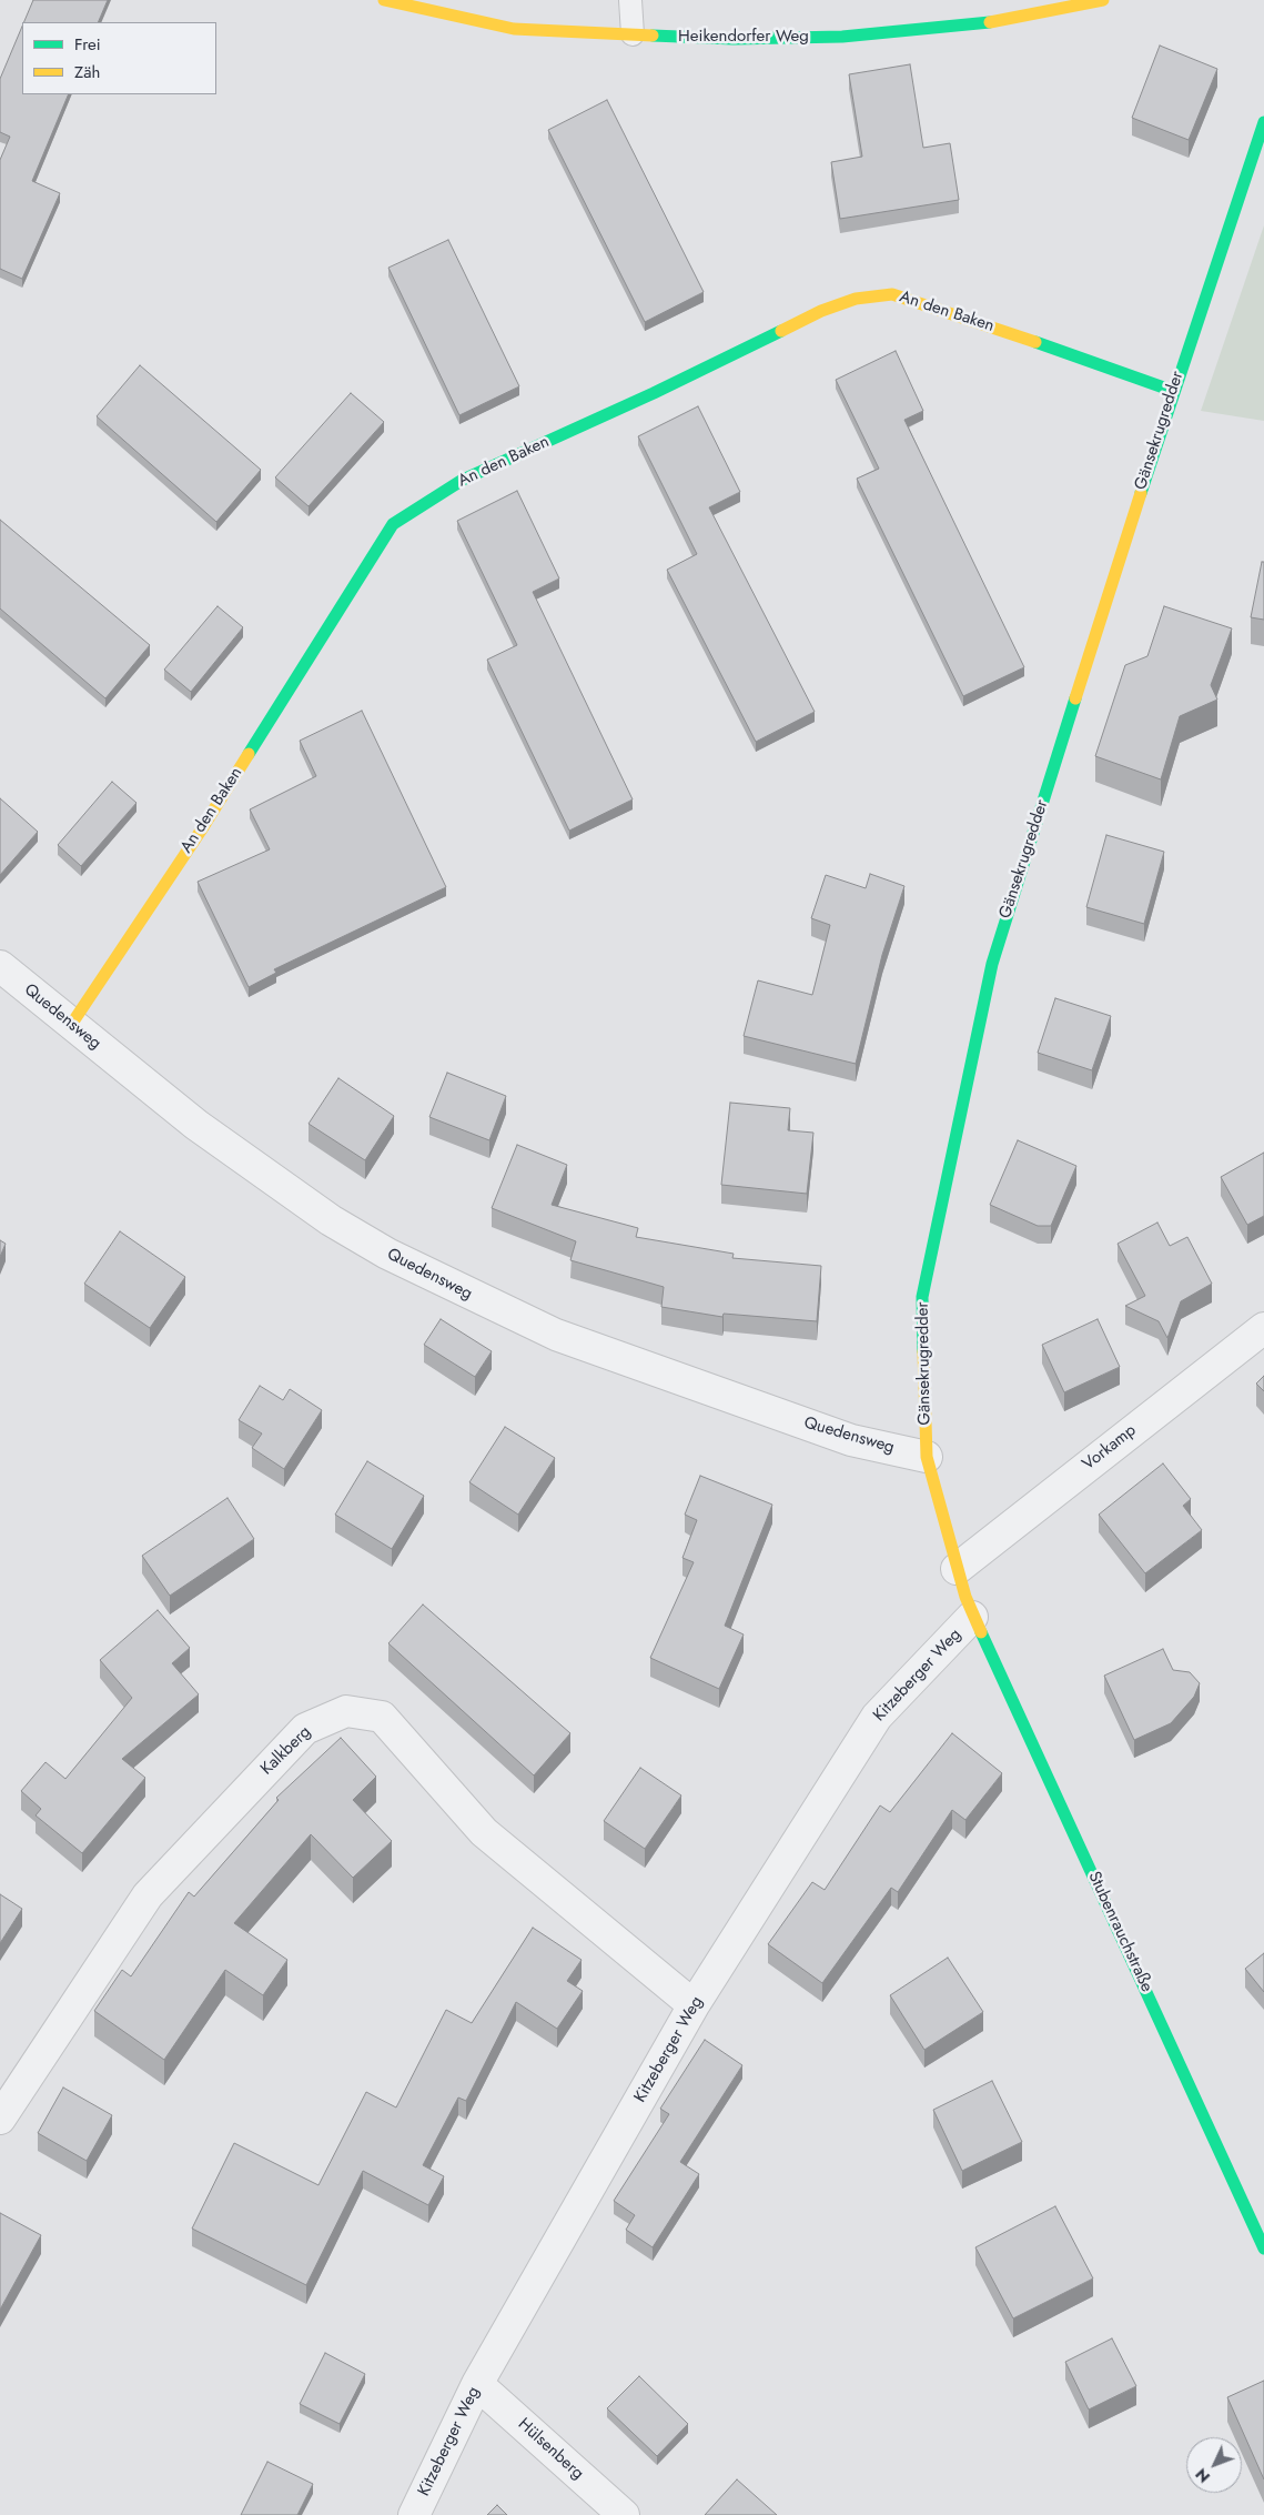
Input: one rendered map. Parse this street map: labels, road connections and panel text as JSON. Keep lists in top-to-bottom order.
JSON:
{
  "streets": {
    "street": [
      "Heikendorfer Weg",
      "An den Baken",
      "Gänsekrugredder",
      "Quedensweg",
      "Vorkamp",
      "Kitzeberger Weg",
      "Kalkberg",
      "Stubenrauchstraße",
      "Hülsenberg"
    ]
  },
  "crossings": [
    ["An den Baken", "Gänsekrugredder"],
    ["An den Baken", "Quedensweg"],
    ["Gänsekrugredder", "Quedensweg"],
    ["Gänsekrugredder", "Vorkamp"],
    ["Gänsekrugredder", "Kitzeberger Weg"],
    ["Gänsekrugredder", "Stubenrauchstraße"],
    ["Kitzeberger Weg", "Kalkberg"],
    ["Kitzeberger Weg", "Stubenrauchstraße"],
    ["Kitzeberger Weg", "Hülsenberg"]
  ],
  "legend": ["Frei", "Zäh"],
  "north": "bottom left"
}
